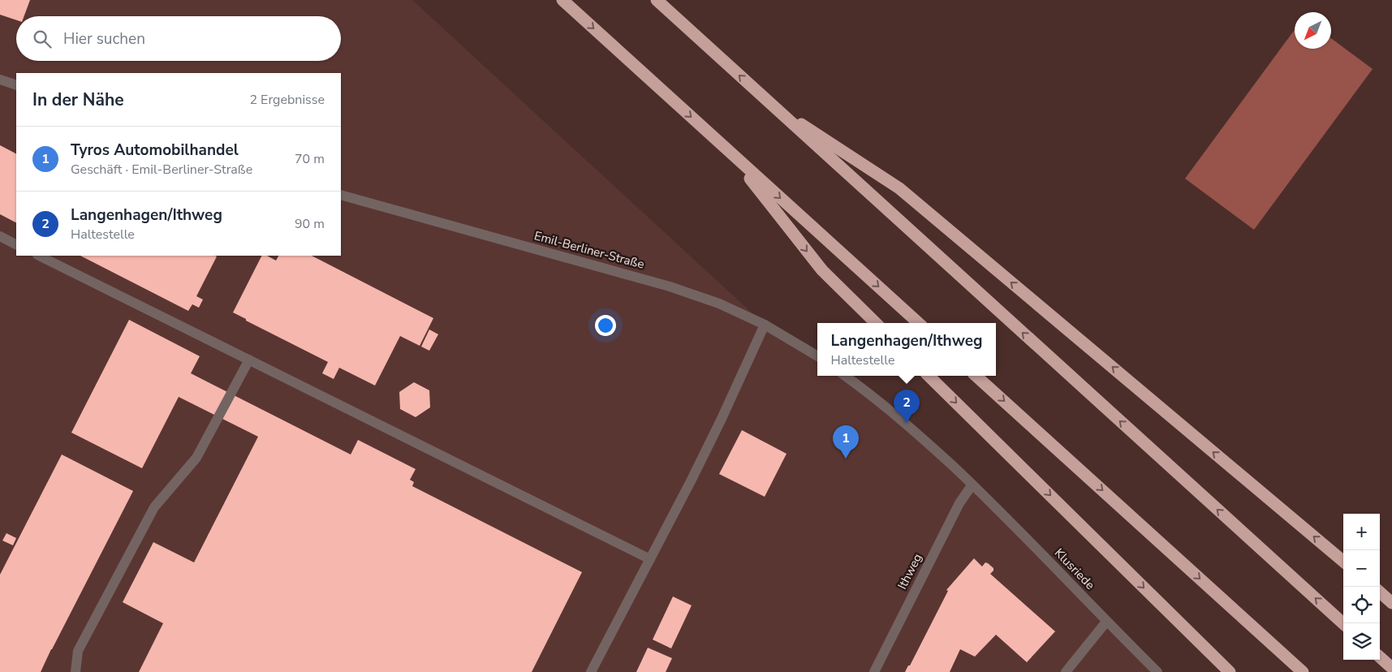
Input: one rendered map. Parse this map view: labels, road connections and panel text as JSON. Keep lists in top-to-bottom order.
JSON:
{
  "streets": {
    "street": ["Emil-Berliner-Straße", "Klusriede", "Ithweg"]
  },
  "crossings": [
    ["Klusriede", "Ithweg"]
  ],
  "north": "bottom left",
  "page": {
    "search": "Hier suchen",
    "heading": ["In der Nähe", "2 Ergebnisse"],
    "list": [
      {
        "mark": "1",
        "name": "Tyros Automobilhandel",
        "note": "Geschäft · Emil-Berliner-Straße",
        "value": "70 m"
      },
      {
        "mark": "2",
        "name": "Langenhagen/Ithweg",
        "note": "Haltestelle",
        "value": "90 m"
      }
    ],
    "popup": ["Langenhagen/Ithweg", "Haltestelle"],
    "pins": ["2", "1"],
    "map_buttons": ["+", "−"]
  }
}
